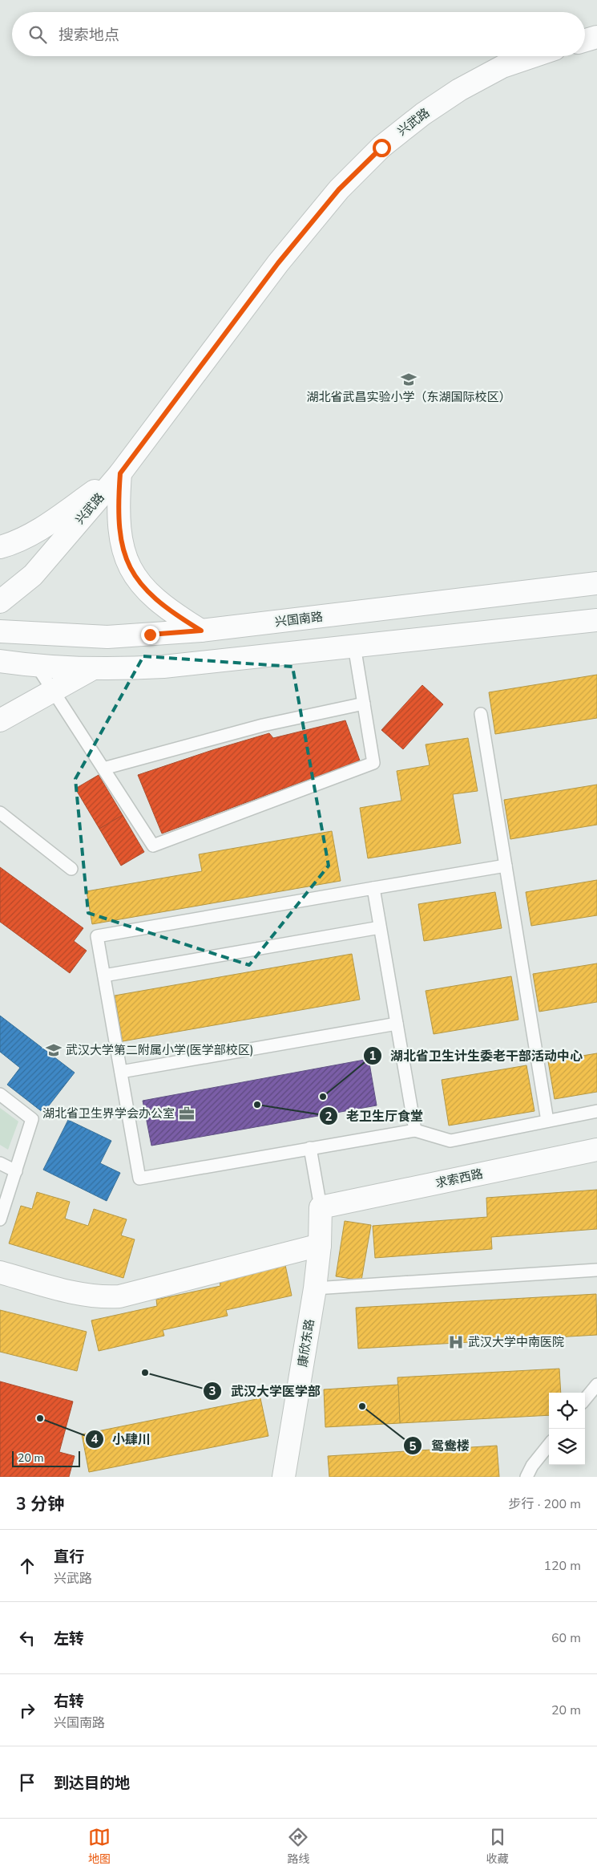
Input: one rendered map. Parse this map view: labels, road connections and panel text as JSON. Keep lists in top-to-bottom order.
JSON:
{
  "streets": {
    "street": [
      "兴武路",
      "兴国南路",
      "求索西路",
      "康欣东路"
    ]
  },
  "crossings": [
    ["兴武路", "兴国南路"],
    ["求索西路", "康欣东路"]
  ],
  "places": {
    "school or university": ["湖北省武昌实验小学（东湖国际校区）", "武汉大学第二附属小学(医学部校区)"],
    "other": [
      "湖北省卫生计生委老干部活动中心",
      "老卫生厅食堂",
      "武汉大学医学部",
      "鸳鸯楼",
      "小肆川"
    ],
    "office": ["湖北省卫生界学会办公室"],
    "hospital": ["武汉大学中南医院"]
  },
  "scale_bar": "20 m",
  "page": {
    "search": "搜索地点",
    "scale": "20 m",
    "heading": ["3 分钟", "步行 · 200 m"],
    "list": [
      ["直行", "兴武路", "120 m"],
      ["左转", "60 m"],
      ["右转", "兴国南路", "20 m"],
      "到达目的地"
    ],
    "nav": ["地图", "路线", "收藏"]
  }
}
